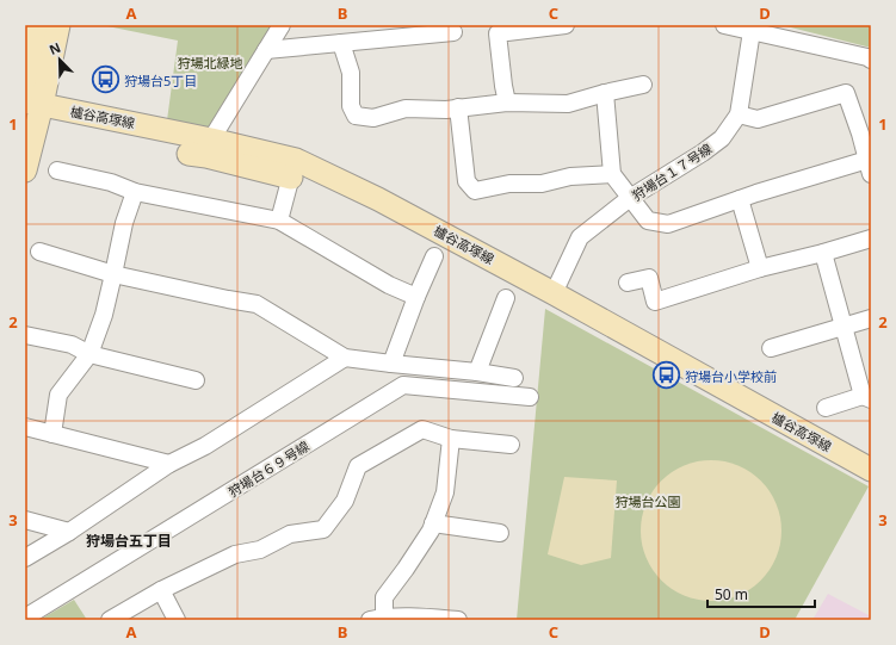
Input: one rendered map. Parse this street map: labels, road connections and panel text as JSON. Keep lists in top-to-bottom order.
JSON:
{
  "streets": {
    "street": ["櫨谷高塚線", "狩場台１７号線", "狩場台６９号線"]
  },
  "crossings": [
    ["櫨谷高塚線", "狩場台１７号線"]
  ],
  "districts": ["狩場台五丁目"],
  "parks": ["狩場北緑地", "狩場台公園"],
  "places": {
    "bus stop": ["狩場台5丁目", "狩場台小学校前"]
  },
  "scale_bar": "50 m",
  "north": "top left",
  "grid": {
    "columns": [
      "A",
      "B",
      "C",
      "D"
    ],
    "rows": ["1", "2", "3"]
  }
}
